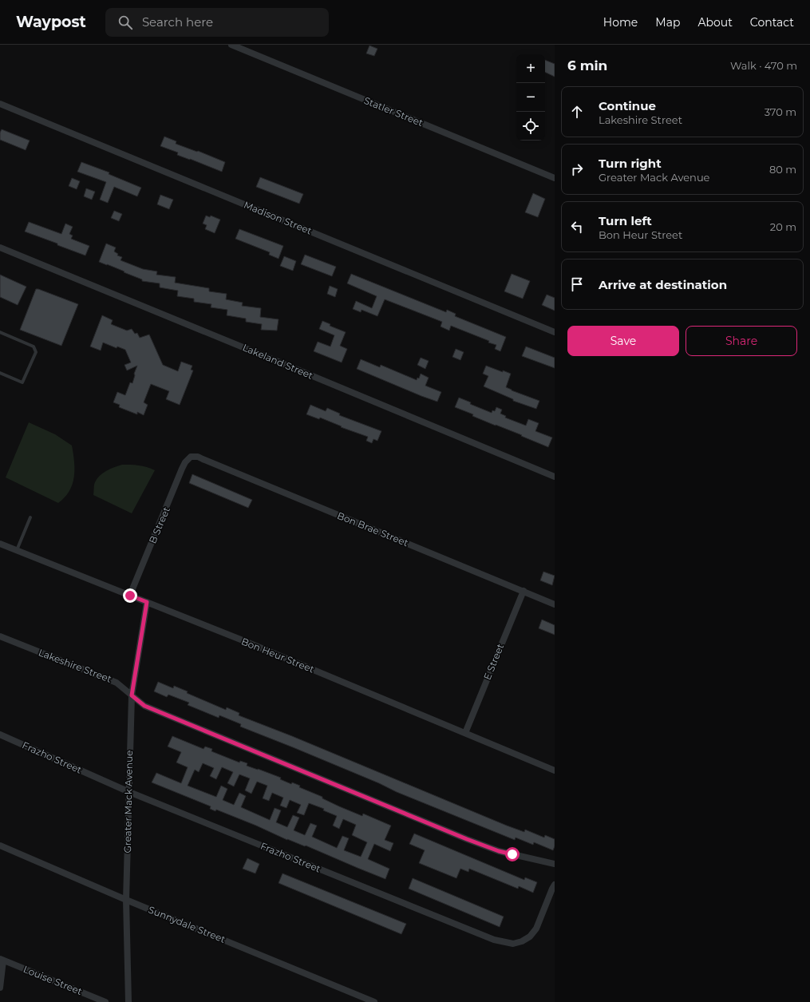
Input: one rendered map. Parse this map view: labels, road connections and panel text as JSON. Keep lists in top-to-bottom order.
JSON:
{
  "streets": {
    "street": [
      "Statler Street",
      "Madison Street",
      "Lakeland Street",
      "B Street",
      "Bon Brae Street",
      "Bon Heur Street",
      "E Street",
      "Lakeshire Street",
      "Frazho Street",
      "Greater Mack Avenue",
      "Sunnydale Street",
      "Louise Street"
    ]
  },
  "crossings": [
    ["B Street", "Bon Brae Street"],
    ["B Street", "Bon Heur Street"],
    ["Bon Brae Street", "E Street"],
    ["Bon Heur Street", "E Street"],
    ["Bon Heur Street", "Greater Mack Avenue"],
    ["Lakeshire Street", "Greater Mack Avenue"],
    ["Frazho Street", "Greater Mack Avenue"],
    ["Greater Mack Avenue", "Sunnydale Street"]
  ],
  "page": {
    "header": "Waypost",
    "search": "Search here",
    "nav": [
      "Home",
      "Map",
      "About",
      "Contact"
    ],
    "heading": ["6 min", "Walk · 470 m"],
    "map_buttons": ["+", "−"],
    "list": [
      ["Continue", "Lakeshire Street", "370 m"],
      ["Turn right", "Greater Mack Avenue", "80 m"],
      ["Turn left", "Bon Heur Street", "20 m"],
      "Arrive at destination"
    ],
    "buttons": ["Save", "Share"]
  }
}
